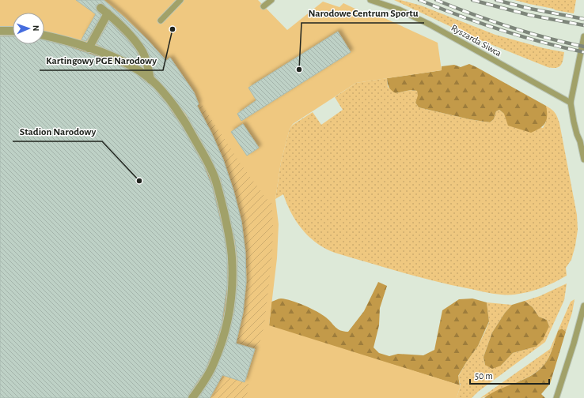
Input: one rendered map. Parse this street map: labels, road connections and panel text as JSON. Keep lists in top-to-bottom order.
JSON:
{
  "streets": {
    "lane": ["Ryszarda Siwca"]
  },
  "places": ["Kartingowy PGE Narodowy", "Narodowe Centrum Sportu", "Stadion Narodowy"],
  "scale_bar": "50 m",
  "north": "right"
}
